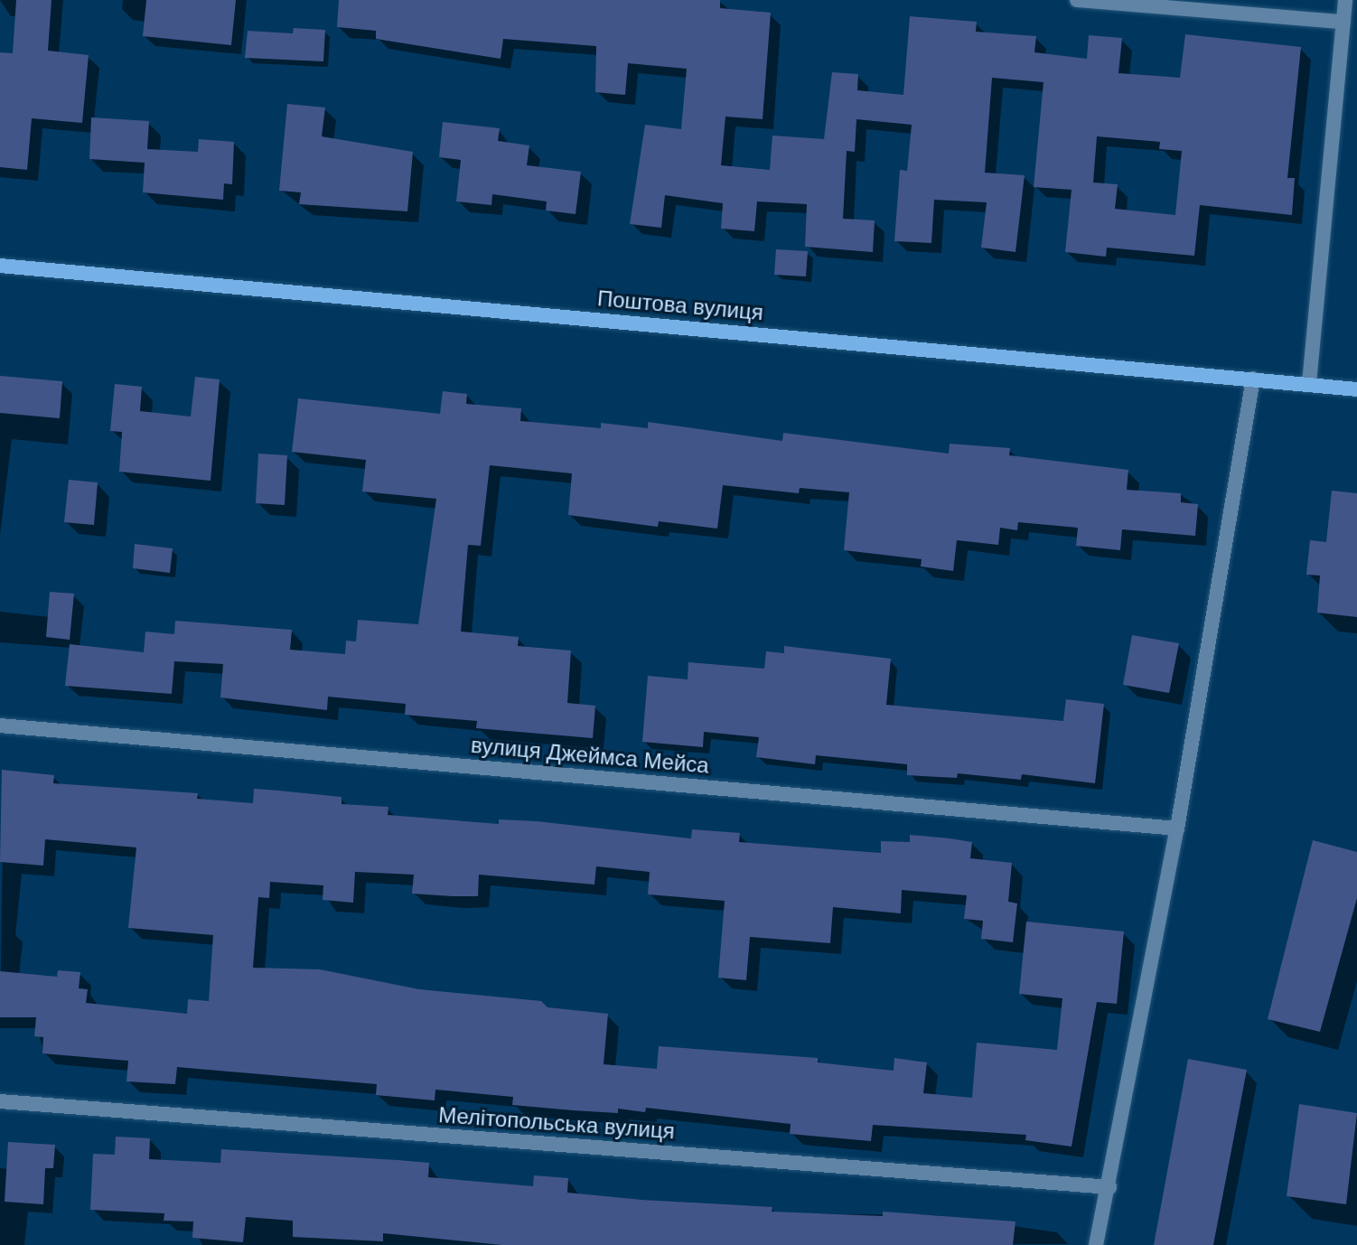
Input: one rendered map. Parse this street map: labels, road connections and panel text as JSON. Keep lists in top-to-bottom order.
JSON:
{
  "streets": {
    "street": ["Поштова вулиця", "вулиця Джеймса Мейса", "Мелітопольська вулиця"]
  }
}
